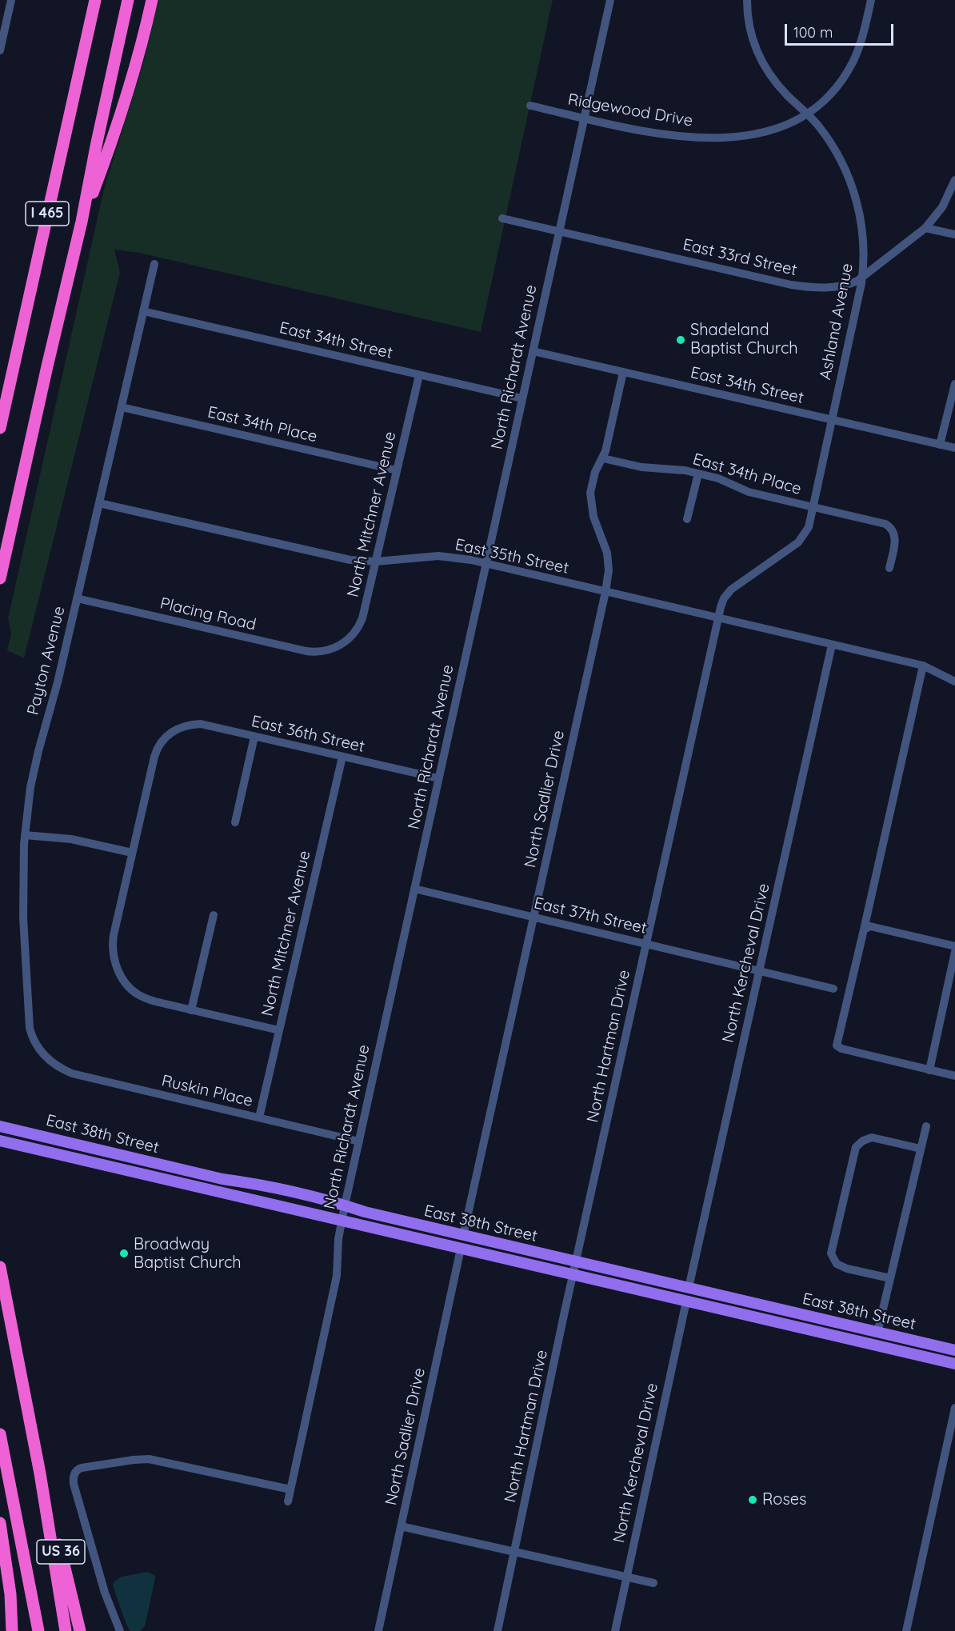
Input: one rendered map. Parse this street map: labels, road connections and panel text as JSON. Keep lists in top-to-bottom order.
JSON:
{
  "streets": {
    "highway": ["I 465", "US 36"],
    "main road": ["East 38th Street"],
    "street": [
      "Ridgewood Drive",
      "East 33rd Street",
      "Ashland Avenue",
      "East 34th Street",
      "North Richardt Avenue",
      "East 34th Place",
      "North Mitchner Avenue",
      "East 35th Street",
      "Placing Road",
      "Payton Avenue",
      "East 36th Street",
      "North Sadlier Drive",
      "East 37th Street",
      "North Kercheval Drive",
      "North Hartman Drive",
      "Ruskin Place"
    ]
  },
  "crossings": [
    ["Ridgewood Drive", "Ashland Avenue"],
    ["Ridgewood Drive", "North Richardt Avenue"],
    ["East 33rd Street", "Ashland Avenue"],
    ["East 33rd Street", "North Richardt Avenue"],
    ["Ashland Avenue", "East 34th Street"],
    ["Ashland Avenue", "East 34th Place"],
    ["Ashland Avenue", "North Hartman Drive"],
    ["East 34th Street", "North Richardt Avenue"],
    ["East 34th Street", "North Mitchner Avenue"],
    ["East 34th Street", "Payton Avenue"],
    ["East 34th Street", "North Sadlier Drive"],
    ["North Richardt Avenue", "East 35th Street"],
    ["North Richardt Avenue", "East 36th Street"],
    ["North Richardt Avenue", "East 37th Street"],
    ["North Richardt Avenue", "Ruskin Place"],
    ["North Richardt Avenue", "East 38th Street"],
    ["East 34th Place", "North Mitchner Avenue"],
    ["East 34th Place", "Payton Avenue"],
    ["East 34th Place", "North Sadlier Drive"],
    ["East 34th Place", "North Hartman Drive"],
    ["North Mitchner Avenue", "East 35th Street"],
    ["North Mitchner Avenue", "Placing Road"],
    ["North Mitchner Avenue", "East 36th Street"],
    ["North Mitchner Avenue", "Ruskin Place"],
    ["East 35th Street", "Payton Avenue"],
    ["East 35th Street", "North Sadlier Drive"],
    ["East 35th Street", "North Kercheval Drive"],
    ["East 35th Street", "North Hartman Drive"],
    ["Placing Road", "Payton Avenue"],
    ["Payton Avenue", "Ruskin Place"],
    ["North Sadlier Drive", "East 37th Street"],
    ["North Sadlier Drive", "East 38th Street"],
    ["East 37th Street", "North Kercheval Drive"],
    ["East 37th Street", "North Hartman Drive"],
    ["North Kercheval Drive", "East 38th Street"],
    ["North Hartman Drive", "East 38th Street"]
  ],
  "places": ["Shadeland Baptist Church", "Broadway Baptist Church", "Roses"],
  "scale_bar": "100 m"
}
